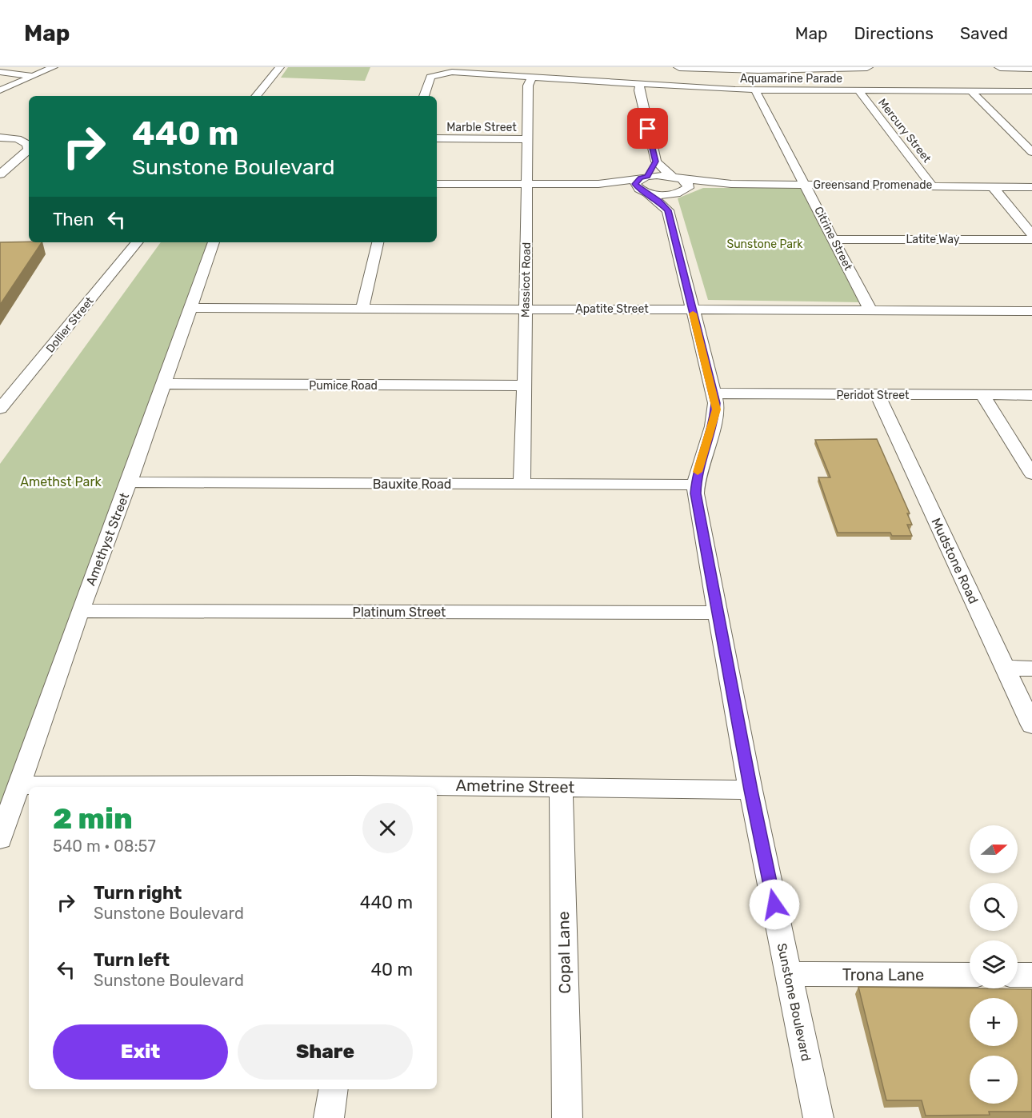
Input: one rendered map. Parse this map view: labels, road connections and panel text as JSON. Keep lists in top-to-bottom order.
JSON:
{
  "streets": {
    "street": [
      "Aquamarine Parade",
      "Marble Street",
      "Mercury Street",
      "Greensand Promenade",
      "Citrine Street",
      "Latite Way",
      "Massicot Road",
      "Apatite Street",
      "Dollier Street",
      "Pumice Road",
      "Peridot Street",
      "Bauxite Road",
      "Amethyst Street",
      "Mudstone Road",
      "Platinum Street",
      "Ametrine Street",
      "Copal Lane",
      "Trona Lane",
      "Sunstone Boulevard"
    ]
  },
  "crossings": [
    ["Aquamarine Parade", "Mercury Street"],
    ["Aquamarine Parade", "Citrine Street"],
    ["Aquamarine Parade", "Massicot Road"],
    ["Marble Street", "Massicot Road"],
    ["Mercury Street", "Greensand Promenade"],
    ["Greensand Promenade", "Citrine Street"],
    ["Greensand Promenade", "Sunstone Boulevard"],
    ["Citrine Street", "Latite Way"],
    ["Citrine Street", "Apatite Street"],
    ["Massicot Road", "Apatite Street"],
    ["Massicot Road", "Pumice Road"],
    ["Massicot Road", "Bauxite Road"],
    ["Apatite Street", "Amethyst Street"],
    ["Apatite Street", "Sunstone Boulevard"],
    ["Pumice Road", "Amethyst Street"],
    ["Peridot Street", "Mudstone Road"],
    ["Peridot Street", "Sunstone Boulevard"],
    ["Bauxite Road", "Amethyst Street"],
    ["Bauxite Road", "Sunstone Boulevard"],
    ["Amethyst Street", "Platinum Street"],
    ["Amethyst Street", "Ametrine Street"],
    ["Platinum Street", "Sunstone Boulevard"],
    ["Ametrine Street", "Copal Lane"],
    ["Ametrine Street", "Sunstone Boulevard"],
    ["Trona Lane", "Sunstone Boulevard"]
  ],
  "parks": ["Sunstone Park", "Amethst Park"],
  "north": "right",
  "page": {
    "header": "Map",
    "nav": ["Map", "Directions", "Saved"],
    "turn": ["440 m", "Sunstone Boulevard"],
    "then": "Then",
    "heading": ["2 min", "540 m · 08:57"],
    "map_buttons": ["+", "−"],
    "list": [
      {
        "name": "Turn right",
        "note": "Sunstone Boulevard",
        "value": "440 m"
      },
      {
        "name": "Turn left",
        "note": "Sunstone Boulevard",
        "value": "40 m"
      }
    ],
    "buttons": ["Exit", "Share"]
  }
}
